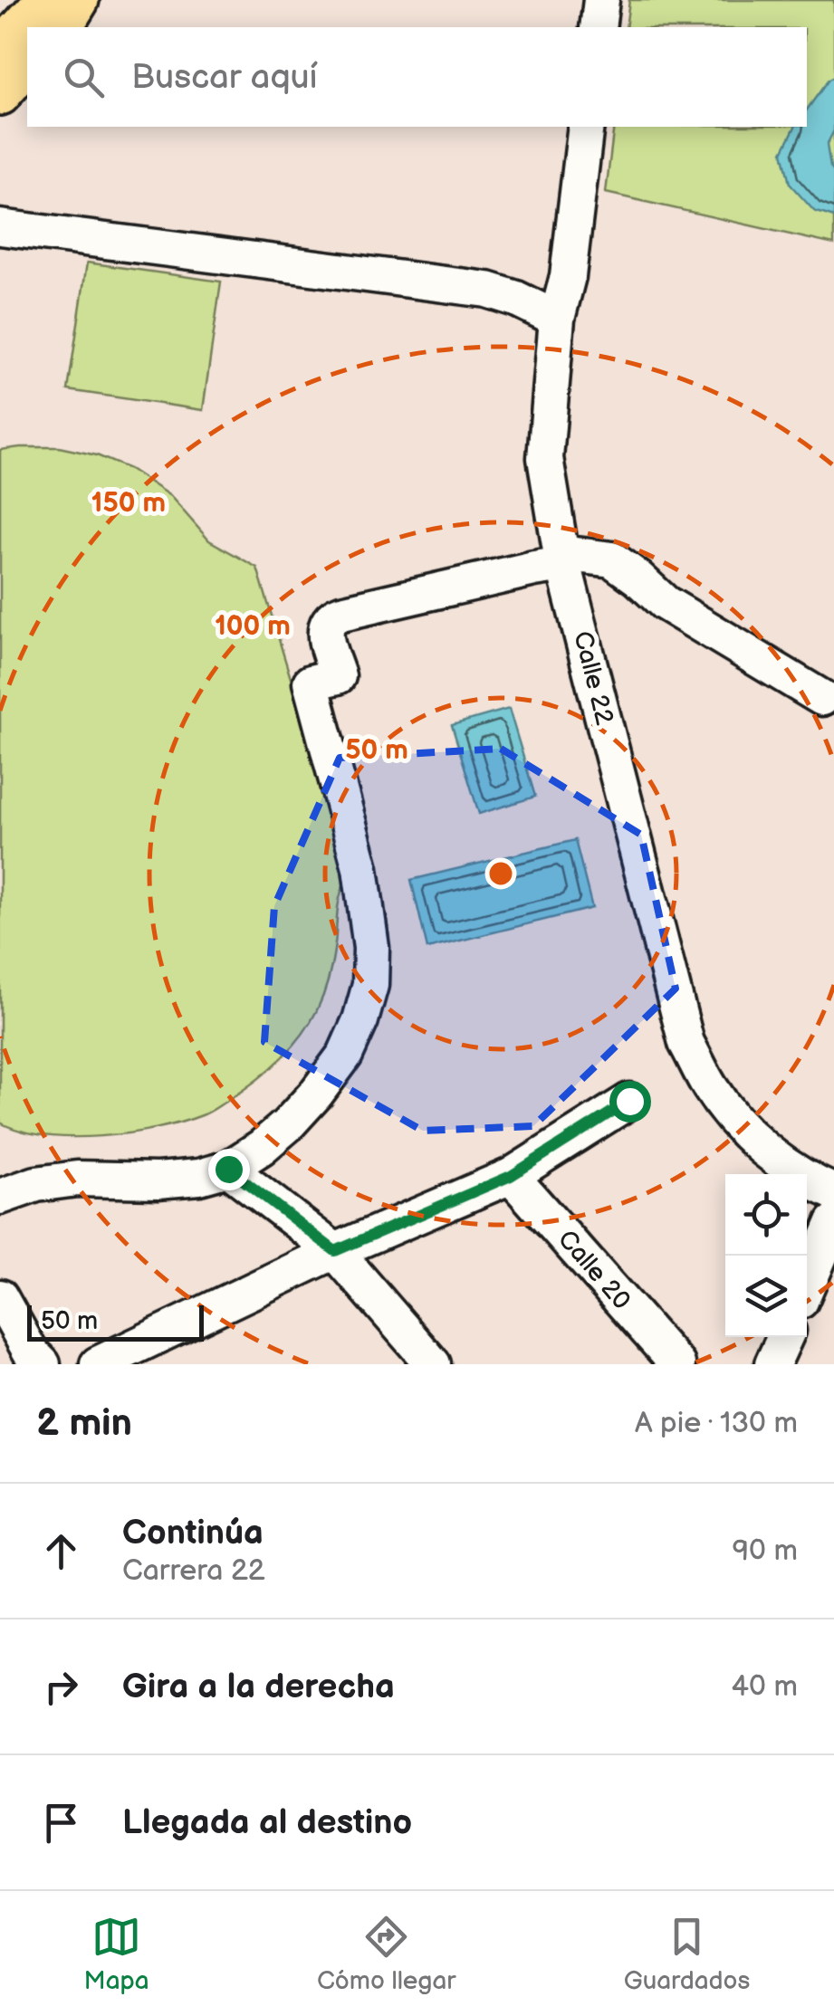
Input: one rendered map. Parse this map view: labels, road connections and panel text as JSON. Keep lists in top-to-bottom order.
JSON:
{
  "streets": {
    "street": ["Calle 22", "Calle 20"]
  },
  "scale_bar": "50 m",
  "page": {
    "search": "Buscar aquí",
    "scale": "50 m",
    "heading": ["2 min", "A pie · 130 m"],
    "list": [
      ["Continúa", "Carrera 22", "90 m"],
      ["Gira a la derecha", "40 m"],
      "Llegada al destino"
    ],
    "nav": ["Mapa", "Cómo llegar", "Guardados"]
  },
  "rings": ["150 m", "100 m", "50 m"]
}
